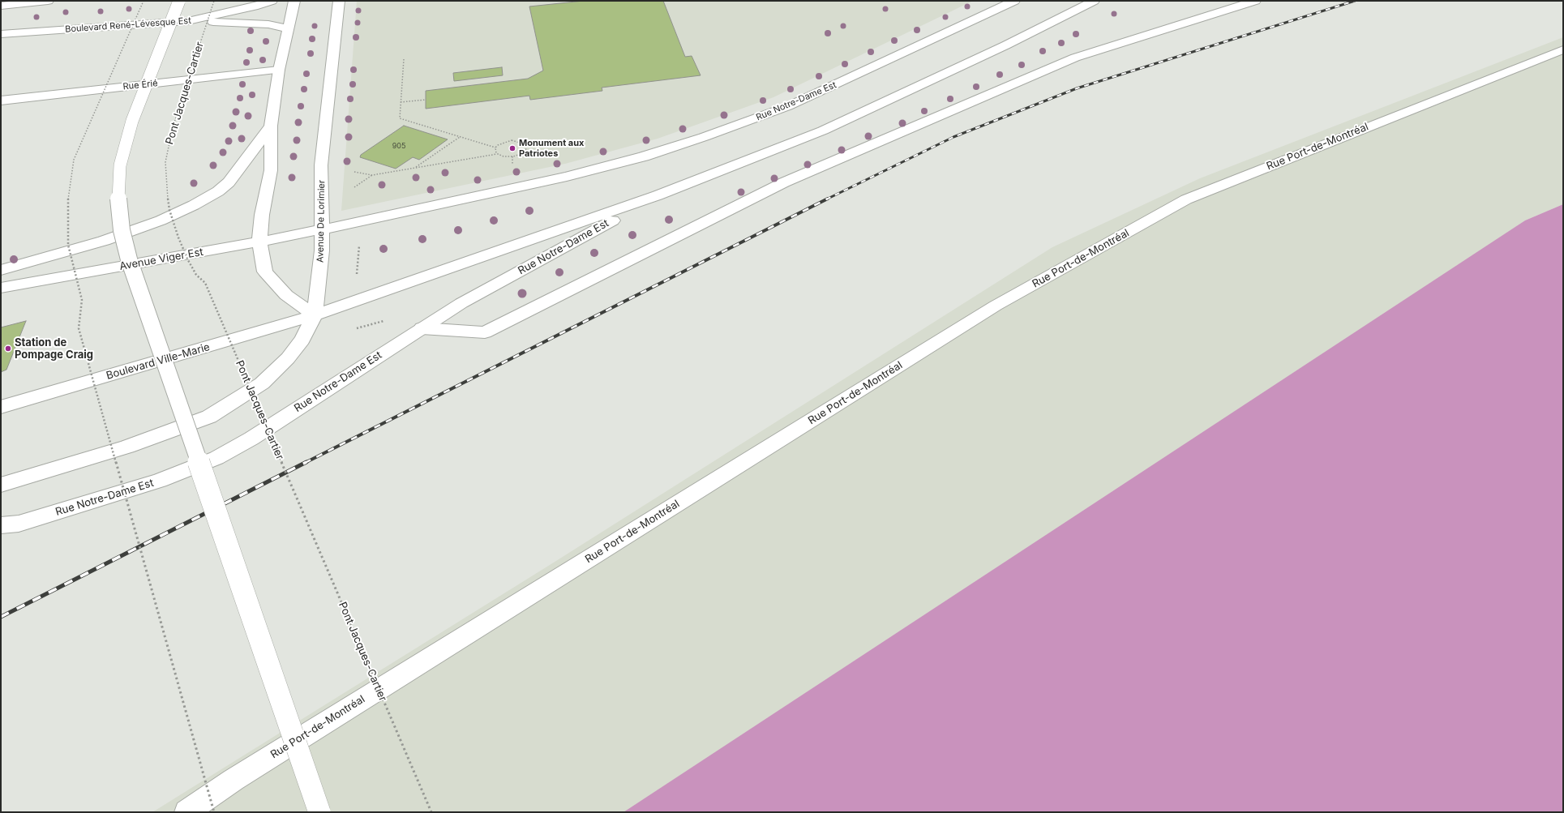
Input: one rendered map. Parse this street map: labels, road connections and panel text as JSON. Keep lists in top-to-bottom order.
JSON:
{
  "streets": {
    "main road": [
      "Boulevard René-Lévesque Est",
      "Rue Érié",
      "Rue Notre-Dame Est",
      "Rue Port-de-Montréal",
      "Avenue De Lorimier",
      "Avenue Viger Est",
      "Boulevard Ville-Marie"
    ],
    "path": ["Pont Jacques-Cartier"]
  },
  "crossings": [
    ["Rue Notre-Dame Est", "Avenue De Lorimier"],
    ["Rue Notre-Dame Est", "Avenue Viger Est"],
    ["Rue Notre-Dame Est", "Boulevard Ville-Marie"],
    ["Avenue De Lorimier", "Avenue Viger Est"],
    ["Avenue De Lorimier", "Boulevard Ville-Marie"]
  ],
  "places": ["Monument aux Patriotes", "Station de Pompage Craig"],
  "house_numbers": ["905"]
}
